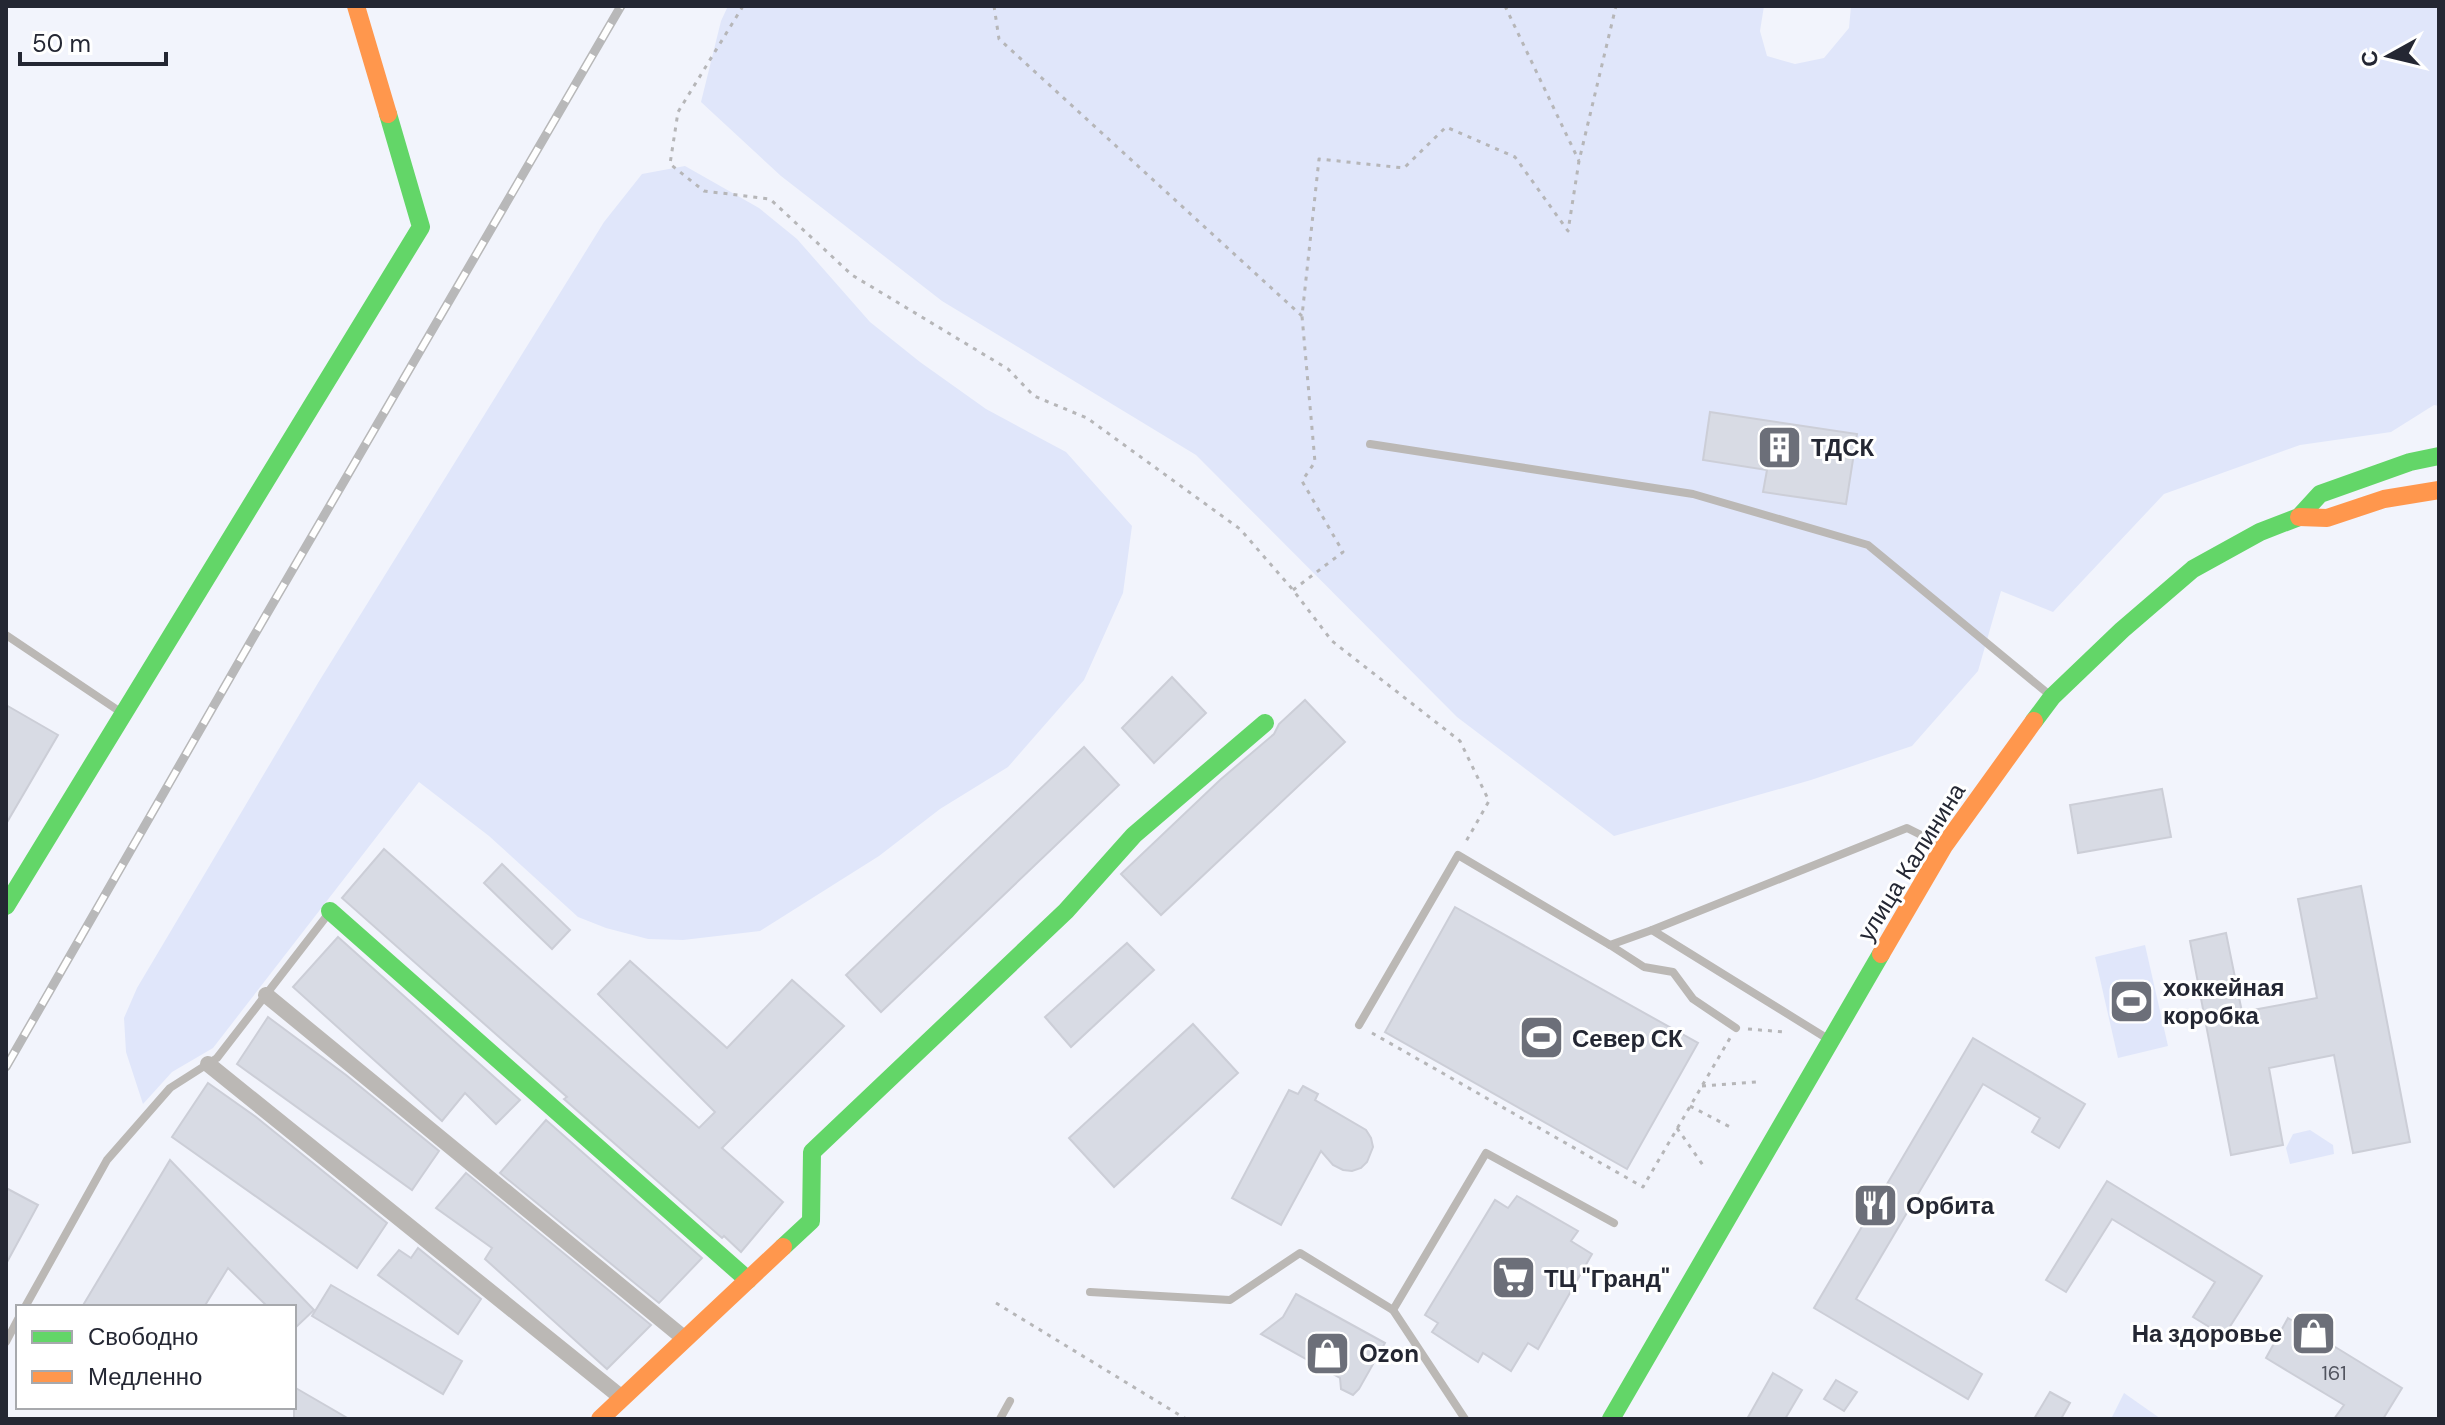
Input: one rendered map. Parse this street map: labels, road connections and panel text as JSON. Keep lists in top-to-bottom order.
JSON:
{
  "streets": {
    "street": ["улица Калинина"]
  },
  "places": {
    "building": ["ТДСК"],
    "sports": ["хоккейная коробка", "Север СК"],
    "restaurant": ["Орбита"],
    "supermarket": ["ТЦ \"Гранд\""],
    "shop": ["На здоровье", "Ozon"]
  },
  "house_numbers": ["161"],
  "legend": ["Свободно", "Медленно"],
  "scale_bar": "50 m",
  "north": "left"
}
